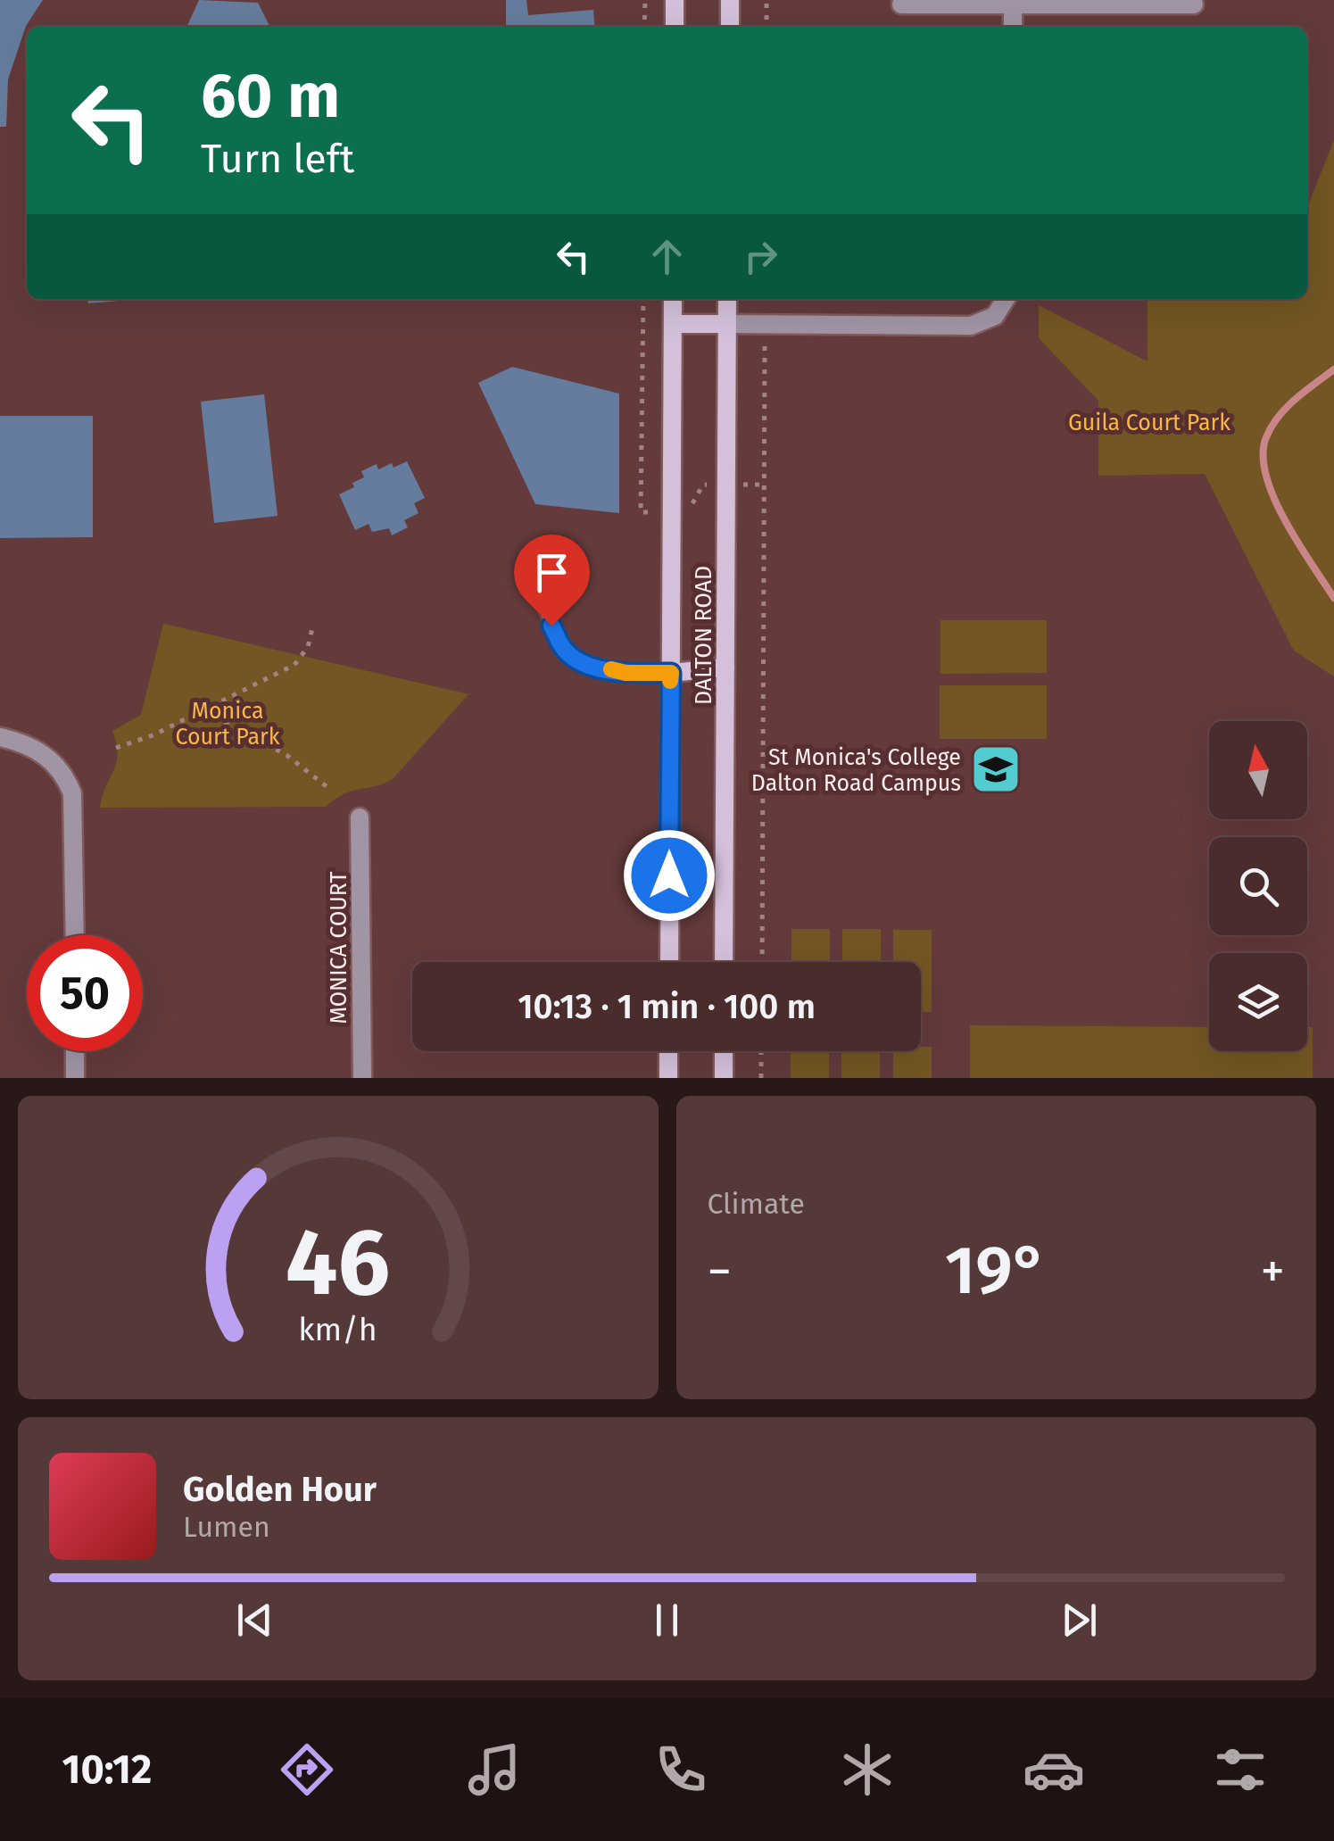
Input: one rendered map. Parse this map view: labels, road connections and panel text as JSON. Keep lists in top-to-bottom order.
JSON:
{
  "streets": {
    "main road": ["DALTON ROAD"],
    "street": ["MONICA COURT"]
  },
  "parks": ["Guila Court Park", "Monica Court Park"],
  "places": {
    "school or university": ["St Monica's College Dalton Road Campus"]
  },
  "north": "top",
  "page": {
    "turn": ["60 m", "Turn left"],
    "limit": "50",
    "trip": "10:13 · 1 min · 100 m",
    "tile": "Climate",
    "heat": ["−", "19°", "+"],
    "song": ["Golden Hour", "Lumen"],
    "tabs": "10:12",
    "gauge": ["46", "km/h"]
  }
}
